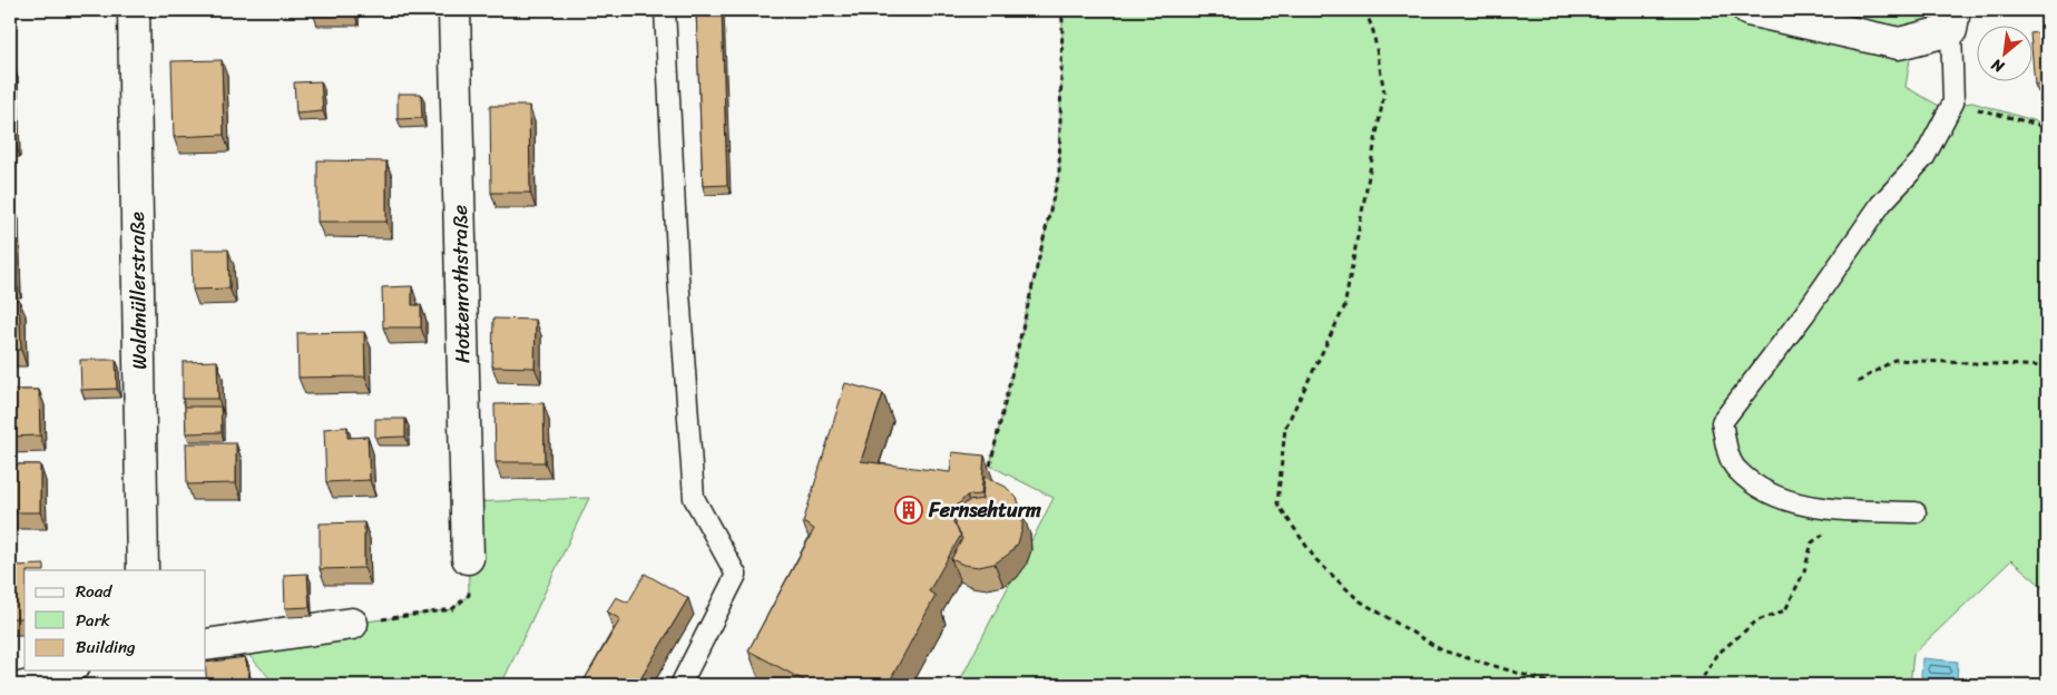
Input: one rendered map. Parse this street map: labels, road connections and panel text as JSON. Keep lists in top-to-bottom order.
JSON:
{
  "streets": {
    "street": ["Hottenrothstraße", "Waldmüllerstraße"]
  },
  "places": {
    "building": ["Fernsehturm"]
  },
  "legend": ["Road", "Park", "Building"],
  "north": "bottom left"
}
